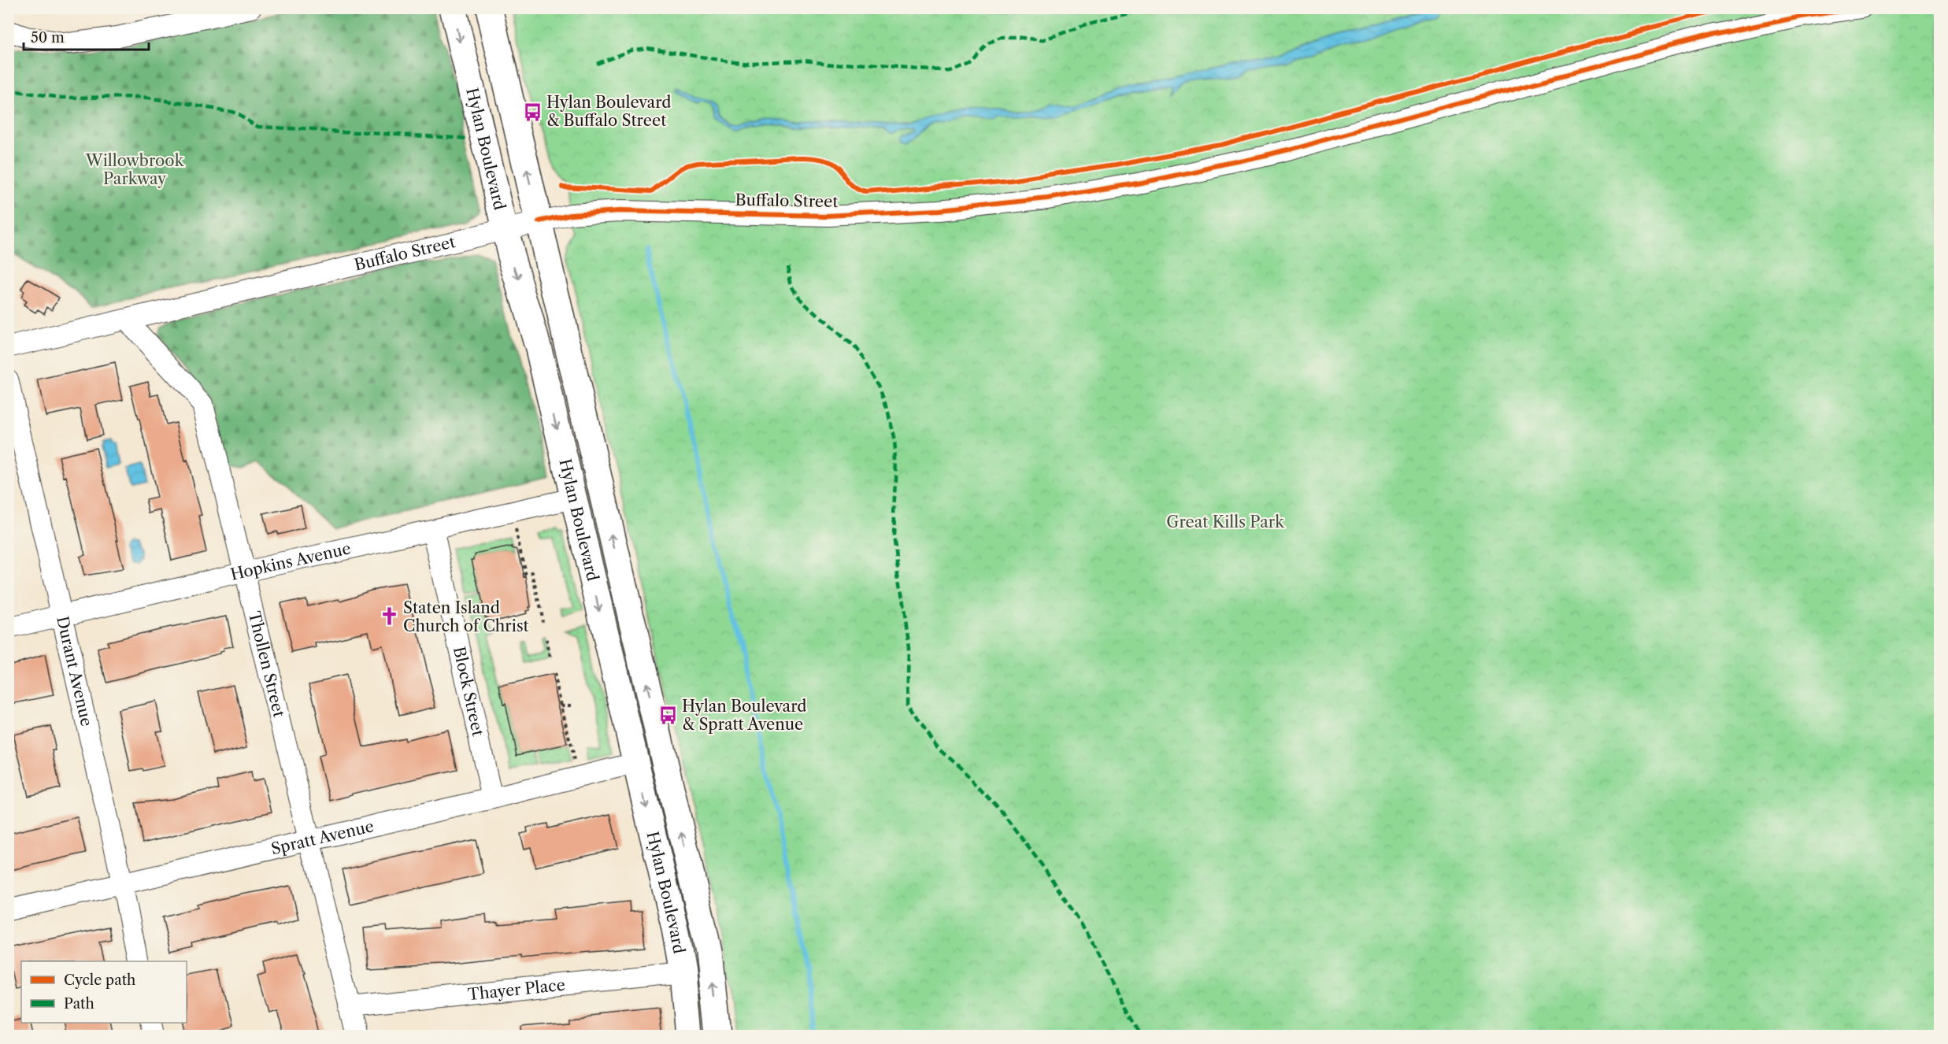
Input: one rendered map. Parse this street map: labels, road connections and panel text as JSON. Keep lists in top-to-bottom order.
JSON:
{
  "streets": {
    "main road": ["Hylan Boulevard"],
    "street": [
      "Buffalo Street",
      "Hopkins Avenue",
      "Thollen Street",
      "Durant Avenue",
      "Block Street",
      "Spratt Avenue",
      "Thayer Place"
    ]
  },
  "crossings": [
    ["Hylan Boulevard", "Buffalo Street"],
    ["Hylan Boulevard", "Hopkins Avenue"],
    ["Hylan Boulevard", "Spratt Avenue"],
    ["Hylan Boulevard", "Thayer Place"],
    ["Buffalo Street", "Thollen Street"],
    ["Hopkins Avenue", "Thollen Street"],
    ["Hopkins Avenue", "Durant Avenue"],
    ["Hopkins Avenue", "Block Street"],
    ["Thollen Street", "Spratt Avenue"],
    ["Thollen Street", "Thayer Place"],
    ["Durant Avenue", "Spratt Avenue"],
    ["Block Street", "Spratt Avenue"]
  ],
  "parks": ["Willowbrook Parkway", "Great Kills Park"],
  "places": {
    "bus stop": ["Hylan Boulevard & Buffalo Street", "Hylan Boulevard & Spratt Avenue"],
    "church": ["Staten Island Church of Christ"]
  },
  "legend": ["Cycle path", "Path"],
  "scale_bar": "50 m"
}
